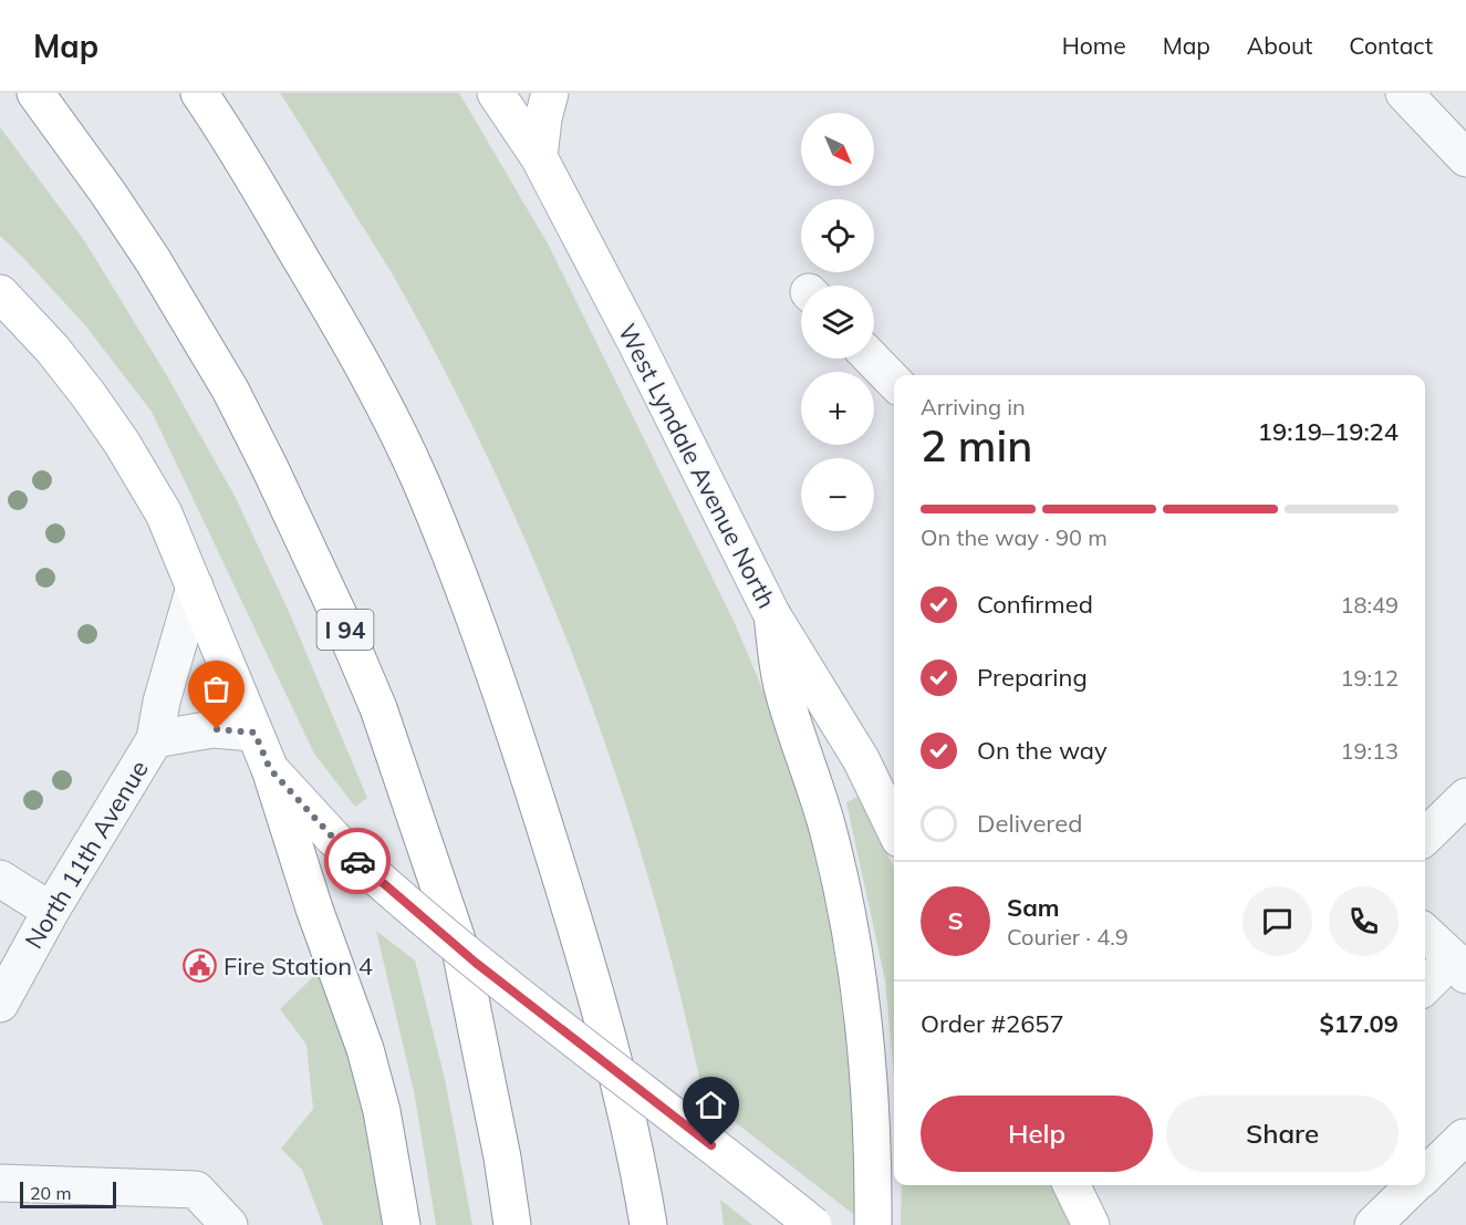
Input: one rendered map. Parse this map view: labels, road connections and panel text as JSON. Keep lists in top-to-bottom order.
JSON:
{
  "streets": {
    "main road": ["West Lyndale Avenue North", "I 94"],
    "street": ["North 11th Avenue"]
  },
  "places": {
    "public building": ["Fire Station 4"]
  },
  "scale_bar": "20 m",
  "north": "bottom right",
  "page": {
    "header": "Map",
    "nav": [
      "Home",
      "Map",
      "About",
      "Contact"
    ],
    "map_buttons": ["+", "−"],
    "heading": ["2 min", "Arriving in", "19:19–19:24"],
    "panel": [
      "Sam",
      "Courier · 4.9",
      "Order #2657",
      "$17.09"
    ],
    "bar": "On the way · 90 m",
    "list": [
      ["Confirmed", "18:49"],
      ["Preparing", "19:12"],
      ["On the way", "19:13"],
      "Delivered"
    ],
    "round": "S",
    "buttons": ["Help", "Share"],
    "scale": "20 m"
  }
}
